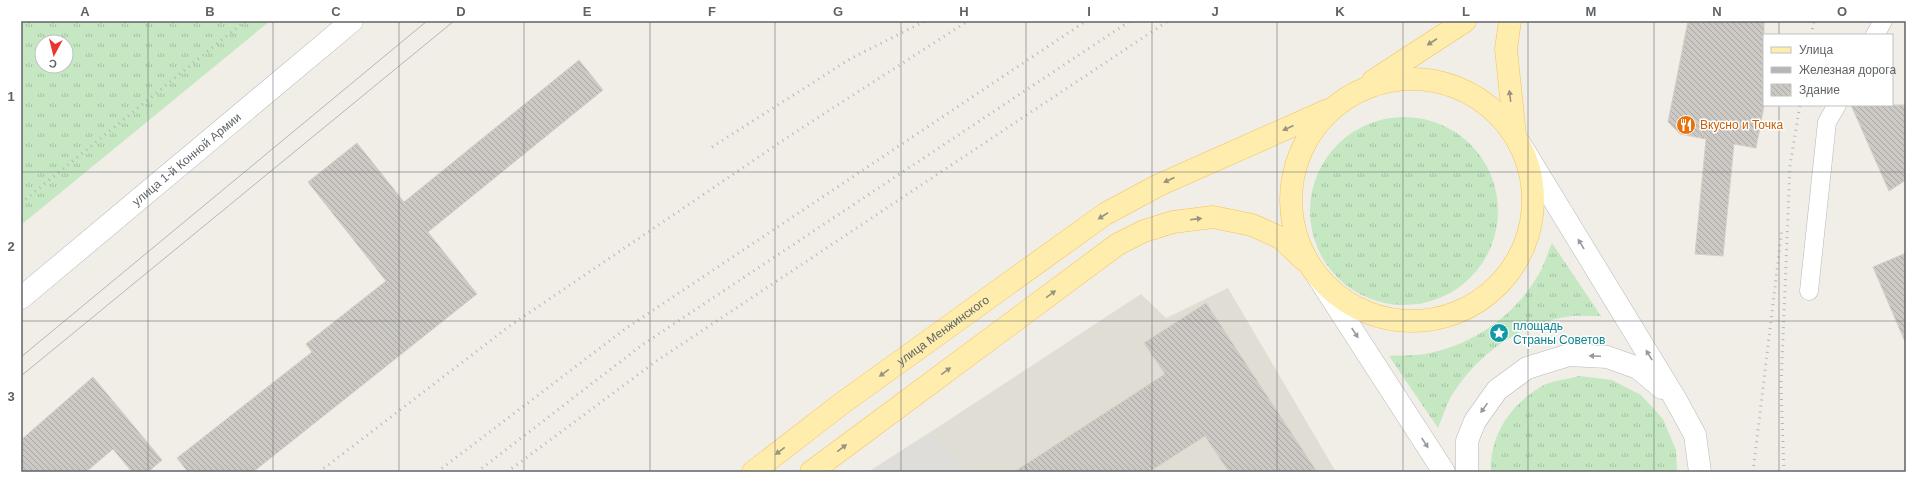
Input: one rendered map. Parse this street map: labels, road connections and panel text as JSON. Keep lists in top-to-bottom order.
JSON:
{
  "streets": {
    "main road": ["улица 1-й Конной Армии", "улица Менжинского"]
  },
  "one_way": ["улица Менжинского"],
  "places": {
    "restaurant": ["Вкусно и Точка"],
    "place": ["площадь Страны Советов"]
  },
  "legend": ["Улица", "Железная дорога", "Здание"],
  "north": "bottom",
  "grid": {
    "columns": [
      "A",
      "B",
      "C",
      "D",
      "E",
      "F",
      "G",
      "H",
      "I",
      "J",
      "K",
      "L",
      "M",
      "N",
      "O"
    ],
    "rows": ["1", "2", "3"]
  }
}
